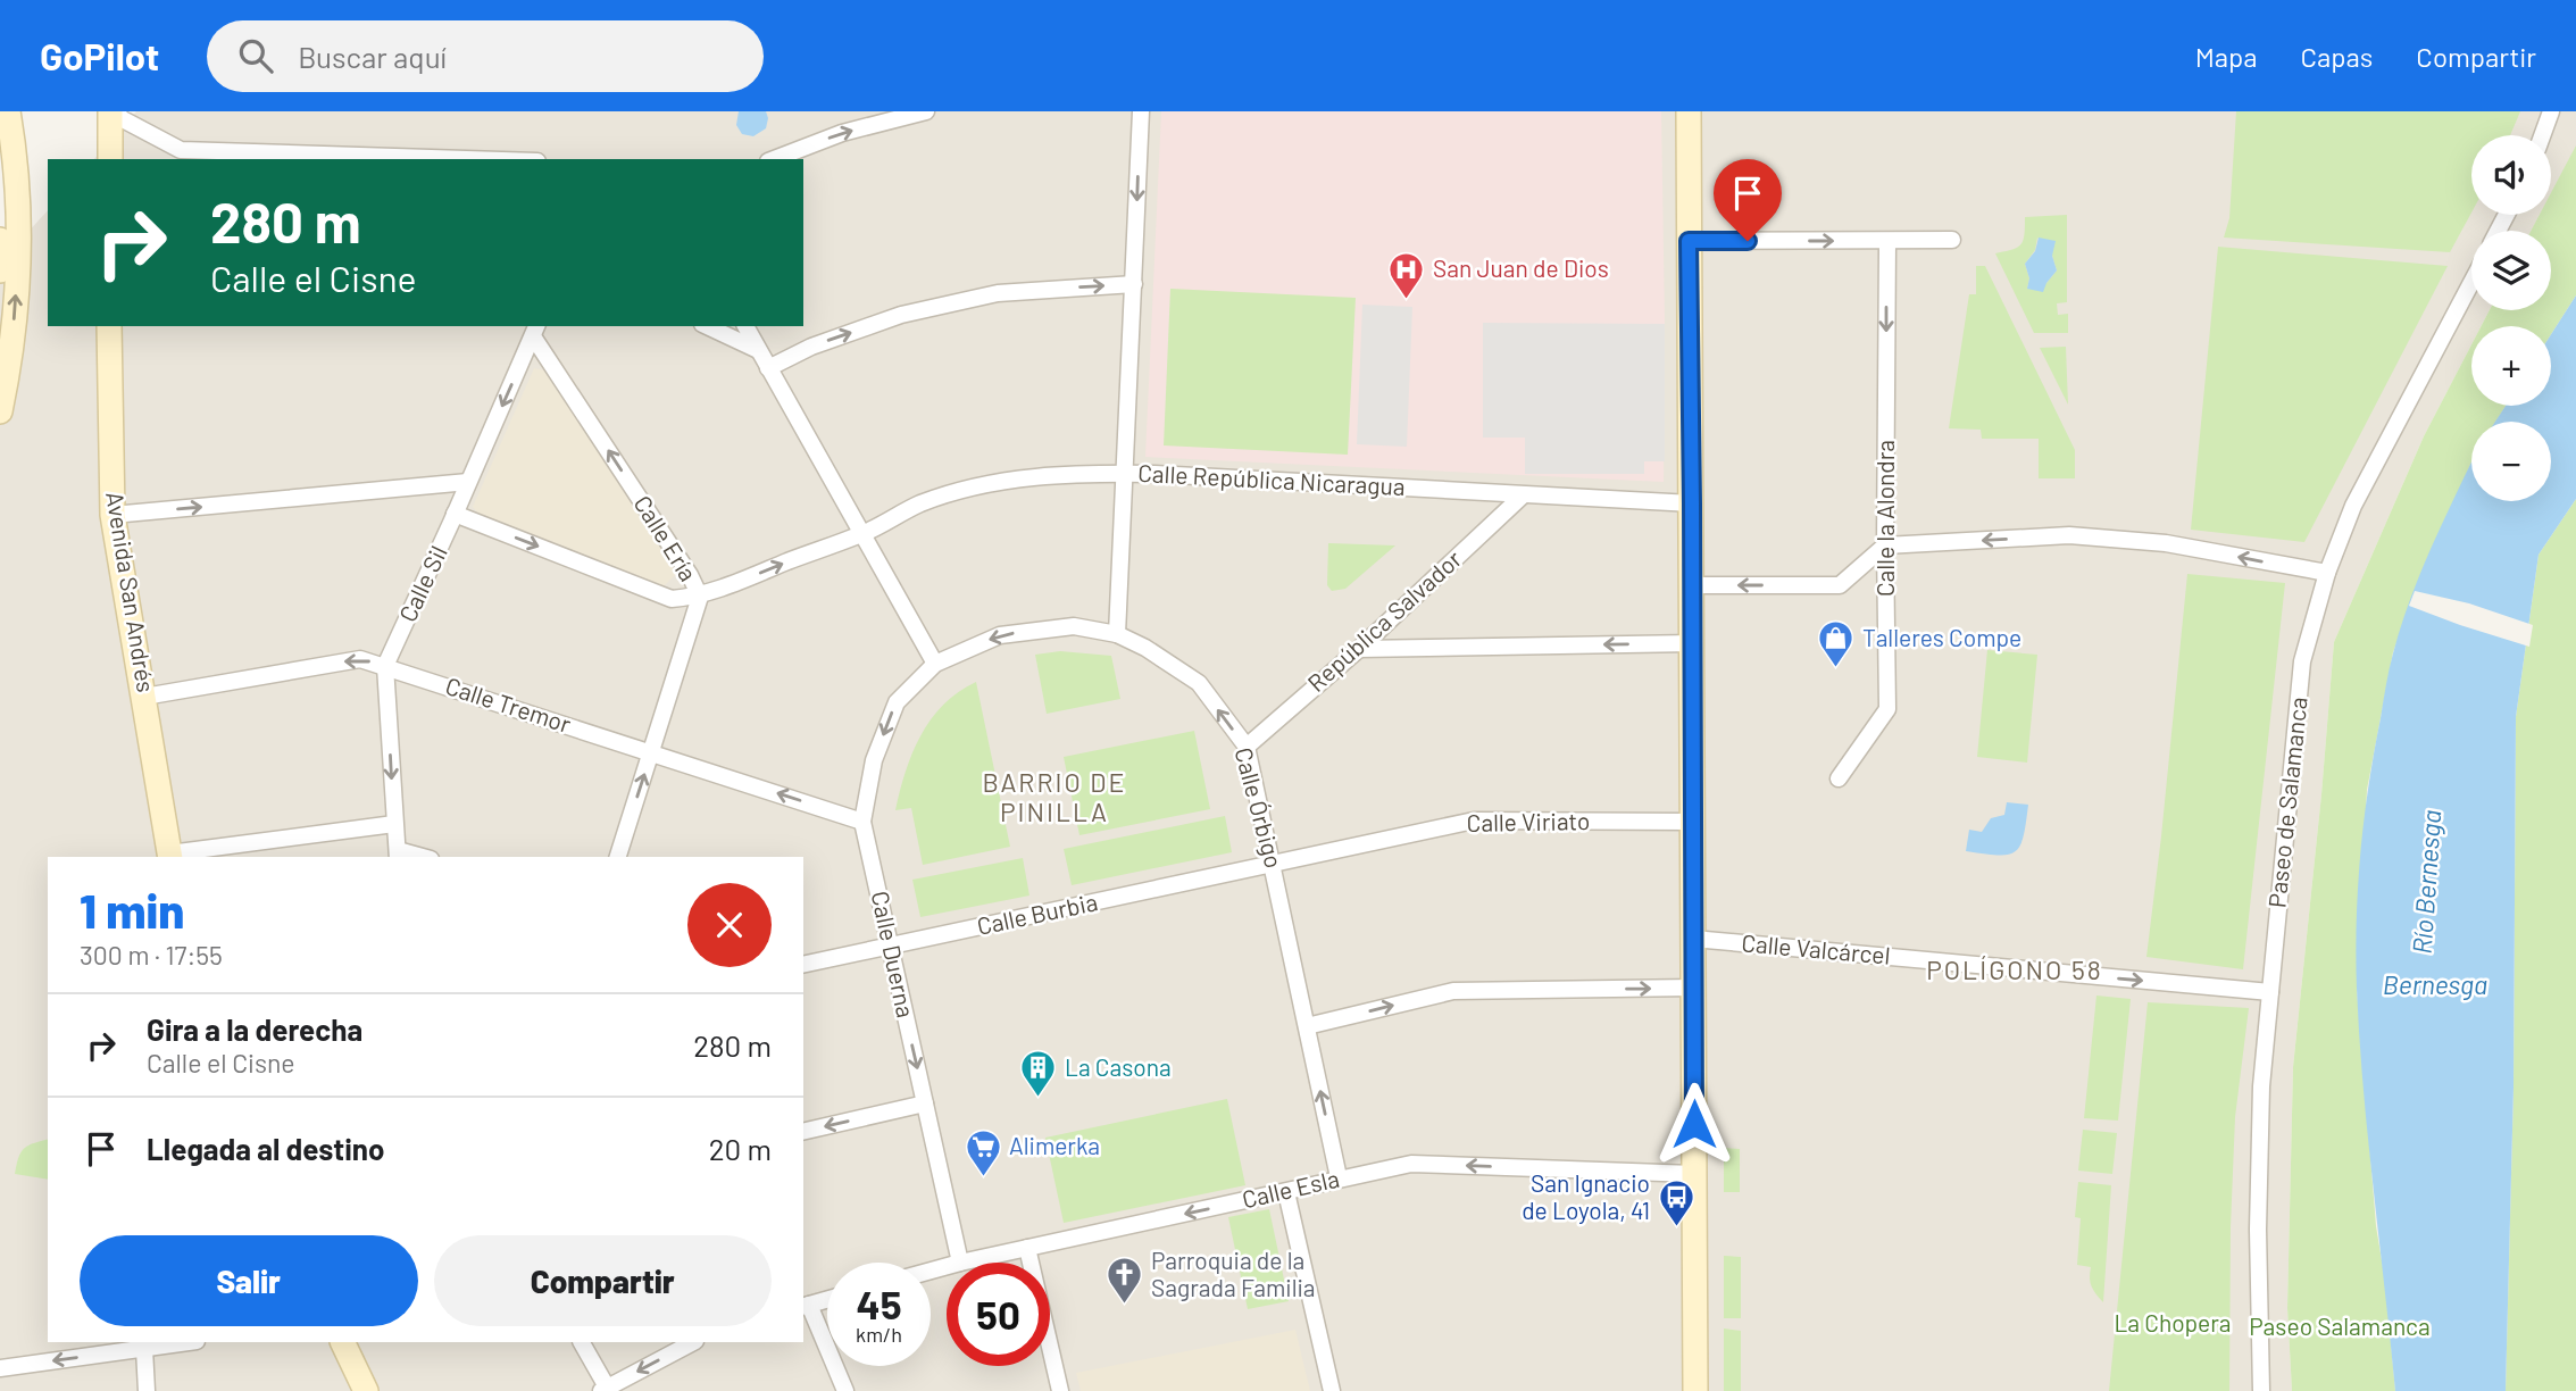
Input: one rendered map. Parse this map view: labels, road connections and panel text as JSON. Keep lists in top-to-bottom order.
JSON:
{
  "streets": {
    "main road": ["Avenida San Andrés"],
    "street": [
      "Calle República Nicaragua",
      "Calle la Alondra",
      "Calle Ería",
      "Calle Sil",
      "República Salvador",
      "Calle Tremor",
      "Paseo de Salamanca",
      "Calle Órbigo",
      "Calle Viriato",
      "Calle Burbia",
      "Calle Valcárcel",
      "Calle Duerna",
      "Calle Esla"
    ]
  },
  "crossings": [
    ["Calle República Nicaragua", "Calle Ería"],
    ["Calle República Nicaragua", "República Salvador"],
    ["Calle Ería", "Calle Sil"],
    ["Calle Sil", "Calle Tremor"],
    ["Avenida San Andrés", "Calle Tremor"],
    ["República Salvador", "Calle Órbigo"],
    ["Calle Tremor", "Calle Duerna"],
    ["Paseo de Salamanca", "Calle Valcárcel"],
    ["Calle Órbigo", "Calle Viriato"],
    ["Calle Órbigo", "Calle Burbia"],
    ["Calle Órbigo", "Calle Duerna"],
    ["Calle Órbigo", "Calle Esla"],
    ["Calle Viriato", "Calle Burbia"],
    ["Calle Burbia", "Calle Duerna"],
    ["Calle Duerna", "Calle Esla"]
  ],
  "one_way": [
    "Calle la Alondra",
    "Calle Sil",
    "Calle Tremor",
    "Calle Órbigo",
    "Calle Valcárcel",
    "Calle Duerna",
    "Calle Esla"
  ],
  "districts": ["BARRIO DE PINILLA", "POLÍGONO 58"],
  "water": ["Río Bernesga", "Bernesga"],
  "parks": ["La Chopera", "Paseo Salamanca"],
  "places": {
    "hospital": ["San Juan de Dios"],
    "shop": ["Talleres Compe"],
    "building": ["La Casona"],
    "supermarket": ["Alimerka"],
    "bus stop": ["San Ignacio de Loyola, 41"],
    "church": ["Parroquia de la Sagrada Familia"]
  },
  "page": {
    "header": "GoPilot",
    "search": "Buscar aquí",
    "nav": ["Mapa", "Capas", "Compartir"],
    "map_buttons": ["+", "−"],
    "turn": ["280 m", "Calle el Cisne"],
    "heading": ["1 min", "300 m · 17:55"],
    "list": [
      {
        "name": "Gira a la derecha",
        "note": "Calle el Cisne",
        "value": "280 m"
      },
      {
        "name": "Llegada al destino",
        "value": "20 m"
      }
    ],
    "buttons": ["Salir", "Compartir"],
    "speed": "45 km/h",
    "limit": "50"
  }
}
